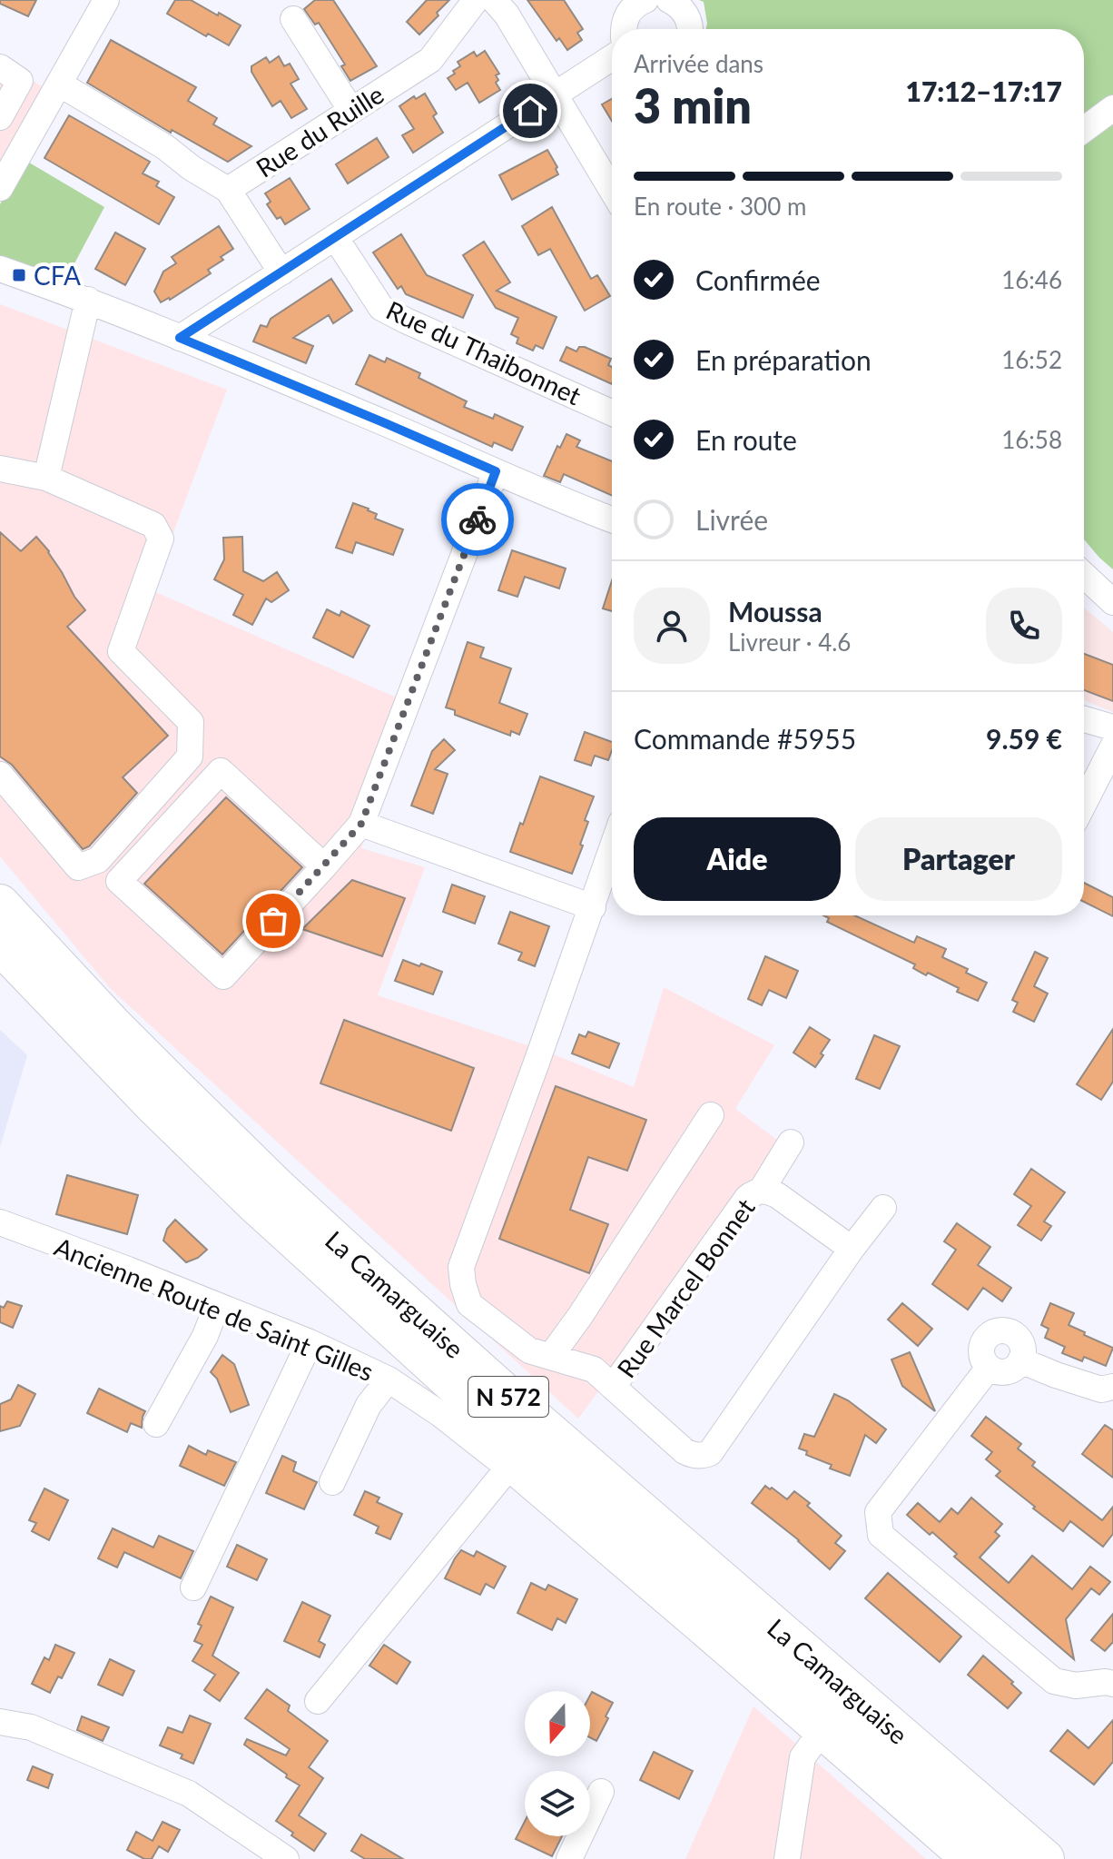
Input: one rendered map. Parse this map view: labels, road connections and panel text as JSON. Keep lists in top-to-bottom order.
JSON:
{
  "streets": {
    "highway": ["La Camarguaise", "N 572"],
    "street": [
      "Rue du Ruille",
      "Rue du Thaibonnet",
      "Rue Marcel Bonnet",
      "Ancienne Route de Saint Gilles"
    ]
  },
  "places": {
    "transit": ["CFA"]
  },
  "north": "bottom",
  "page": {
    "heading": ["3 min", "Arrivée dans", "17:12–17:17"],
    "panel": [
      "Moussa",
      "Livreur · 4.6",
      "Commande #5955",
      "9.59 €"
    ],
    "bar": "En route · 300 m",
    "list": [
      ["Confirmée", "16:46"],
      ["En préparation", "16:52"],
      ["En route", "16:58"],
      "Livrée"
    ],
    "buttons": ["Aide", "Partager"]
  }
}
